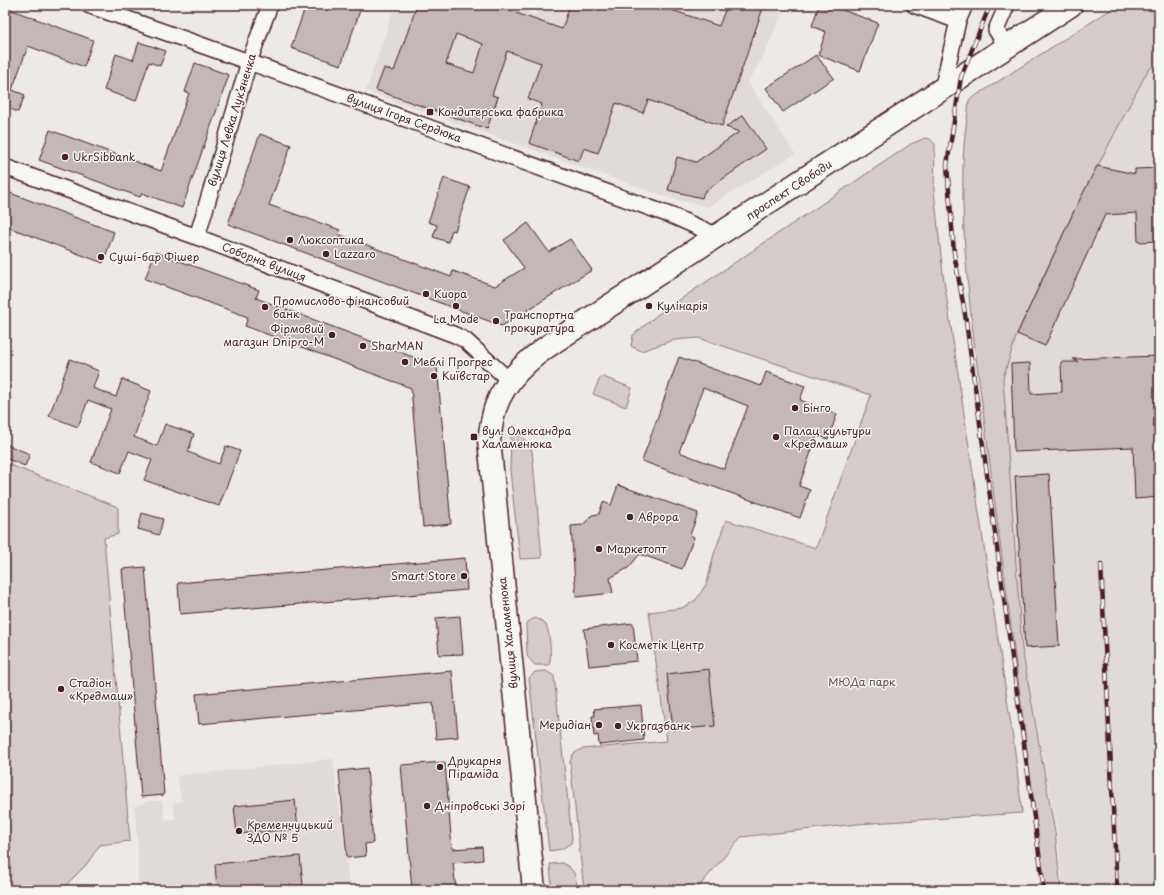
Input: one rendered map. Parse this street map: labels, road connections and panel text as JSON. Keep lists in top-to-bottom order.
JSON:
{
  "streets": {
    "highway": ["проспект Свободи", "вулиця Халаменюка"],
    "street": ["вулиця Ігоря Сердюка", "вулиця Левка Лукʼяненка", "Соборна вулиця"]
  },
  "crossings": [
    ["вулиця Ігоря Сердюка", "вулиця Левка Лукʼяненка"],
    ["вулиця Ігоря Сердюка", "проспект Свободи"],
    ["вулиця Левка Лукʼяненка", "Соборна вулиця"],
    ["проспект Свободи", "Соборна вулиця"],
    ["проспект Свободи", "вулиця Халаменюка"],
    ["Соборна вулиця", "вулиця Халаменюка"]
  ],
  "parks": ["МЮДа парк"],
  "places": {
    "transit": ["Кондитерська фабрика", "вул. Олександра Халаменюка"],
    "other": [
      "UkrSibbank",
      "Люксоптика",
      "Lazzaro",
      "Суші-бар Фішер",
      "Киора",
      "La Mode",
      "Кулінарія",
      "Промислово-фінансовий банк",
      "Транспортна прокуратура",
      "Фірмовий магазин Dnipro-M",
      "SharMAN",
      "Меблі Прогрес",
      "Київстар",
      "Бінго",
      "Палац культури «Кредмаш»",
      "Аврора",
      "Маркетопт",
      "Smart Store",
      "Косметік Центр",
      "Стадіон «Кредмаш»",
      "Меридіан",
      "Укргазбанк",
      "Друкарня Піраміда",
      "Дніпровські Зорі",
      "Кременчуцький ЗДО № 5"
    ]
  }
}
